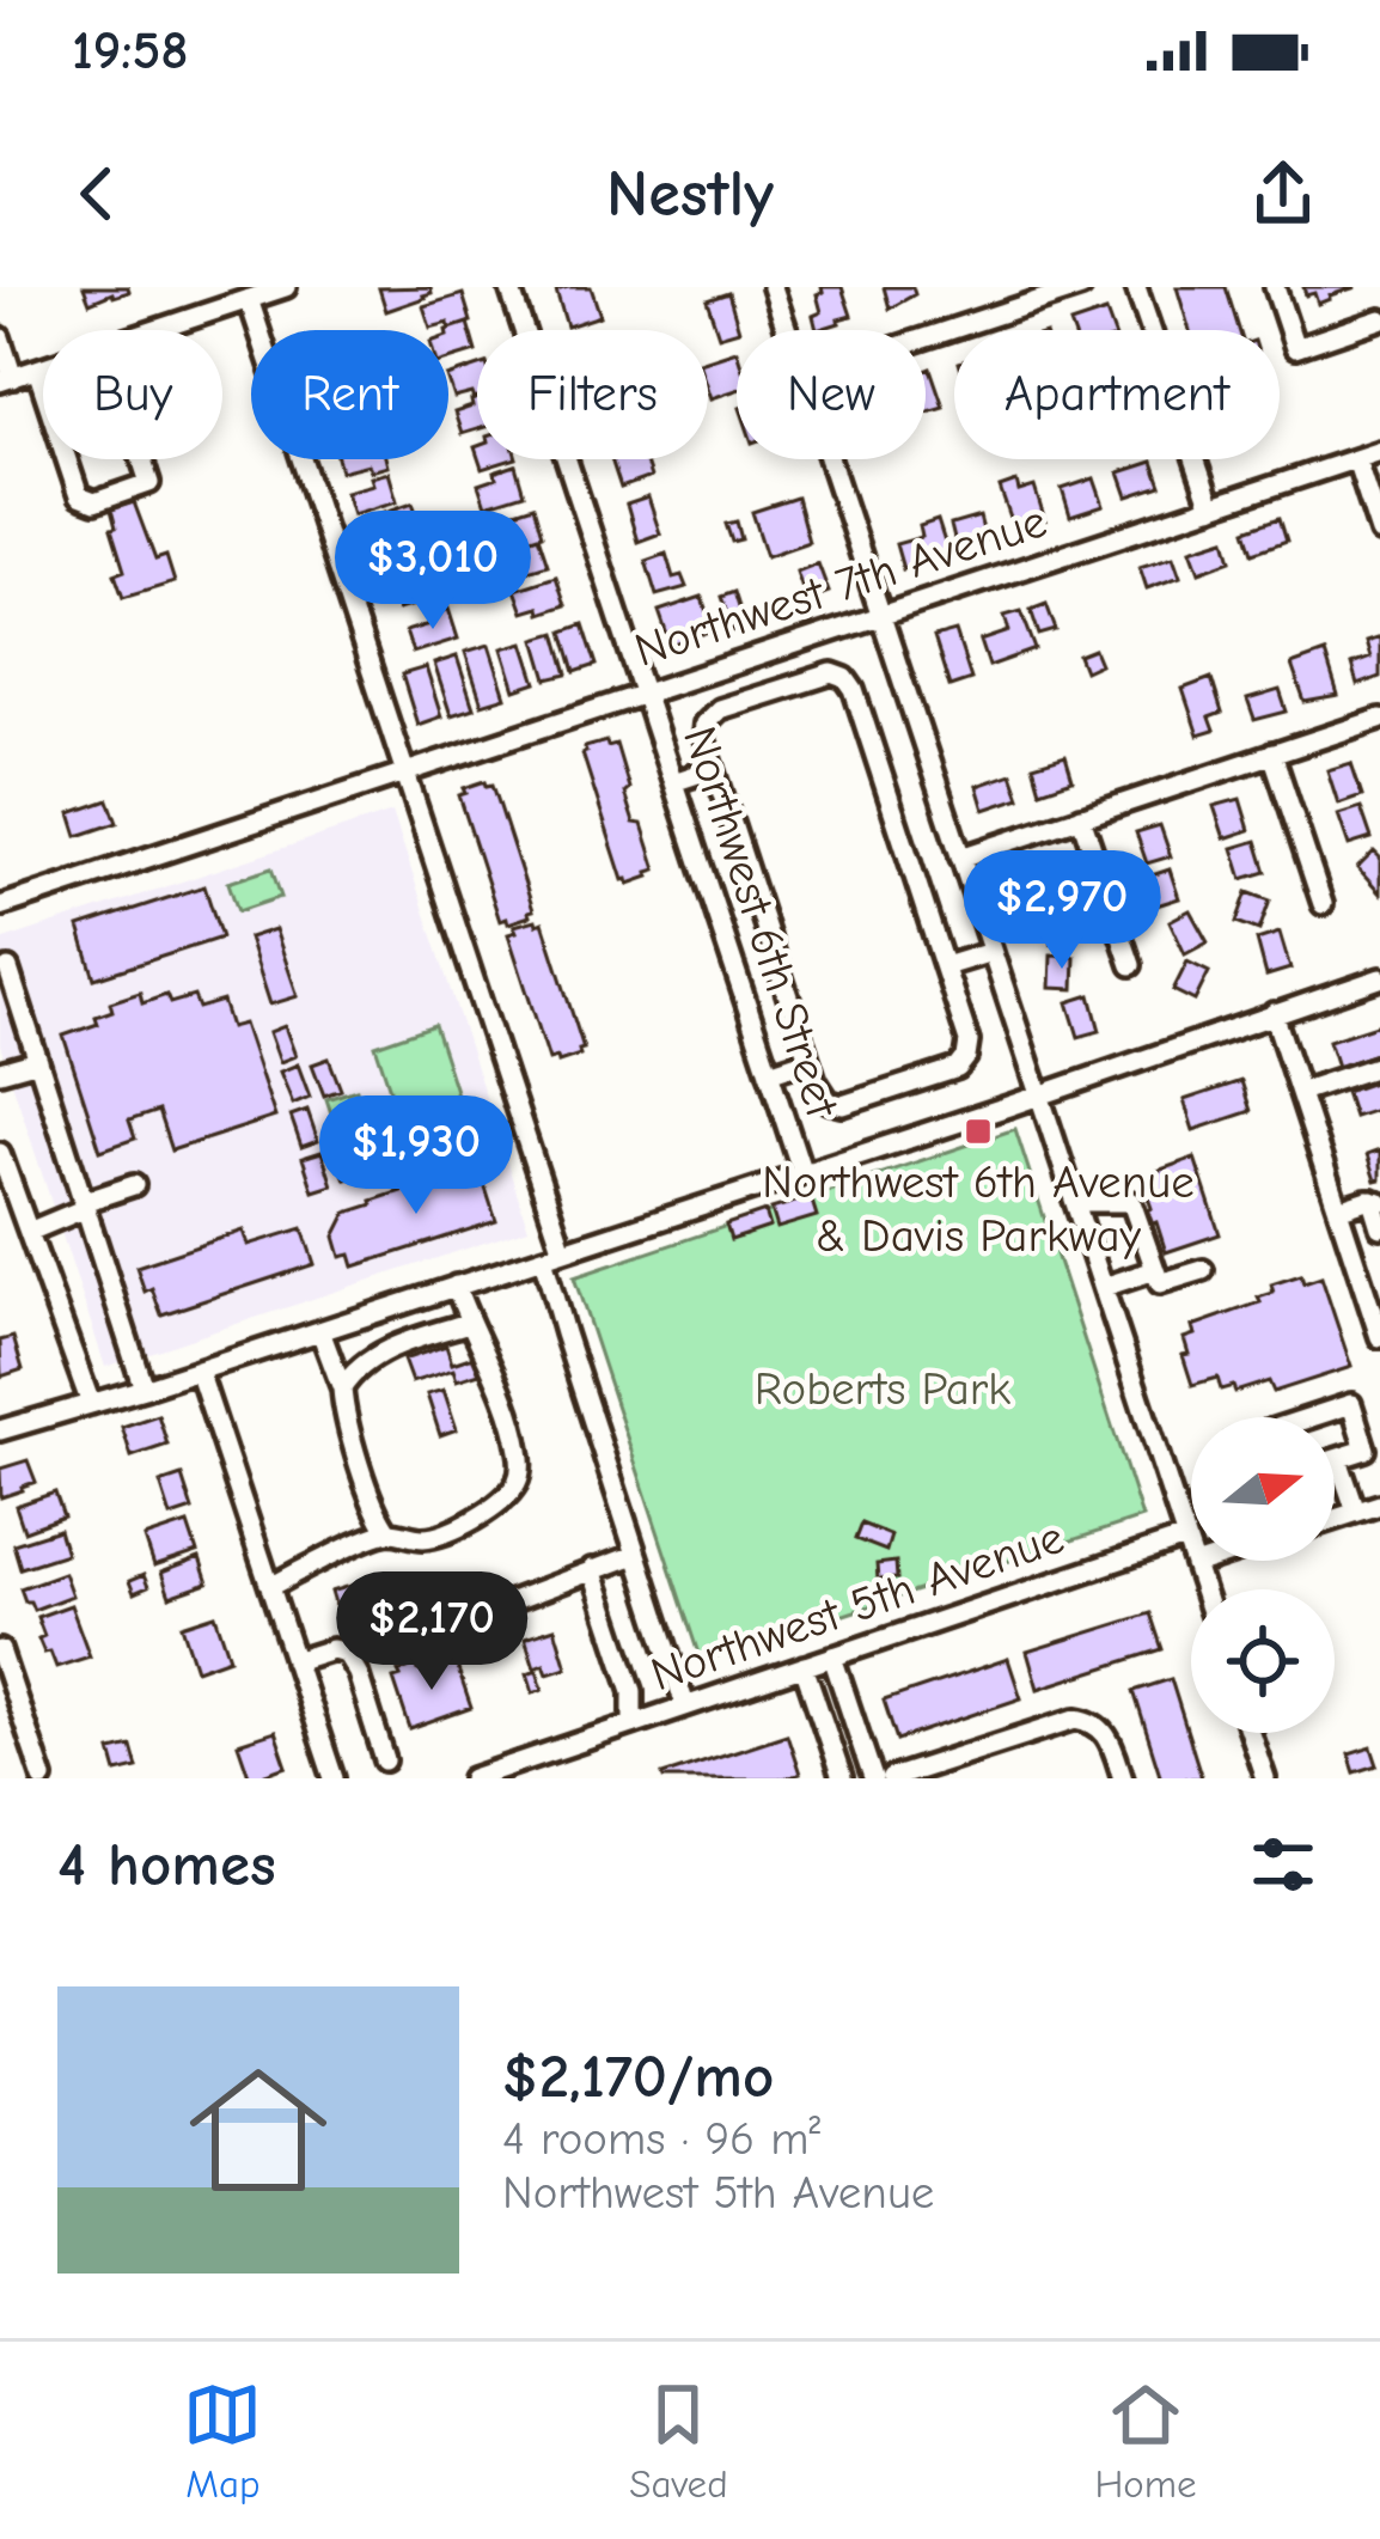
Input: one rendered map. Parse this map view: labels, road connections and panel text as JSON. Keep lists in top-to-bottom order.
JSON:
{
  "streets": {
    "street": ["Northwest 7th Avenue", "Northwest 6th Street", "Northwest 5th Avenue"]
  },
  "crossings": [
    ["Northwest 7th Avenue", "Northwest 6th Street"]
  ],
  "parks": ["Roberts Park"],
  "places": {
    "transit": ["Northwest 6th Avenue & Davis Parkway"]
  },
  "north": "right",
  "page": {
    "status": "19:58",
    "header": "Nestly",
    "chip": [
      "Buy",
      "Rent",
      "Filters",
      "New",
      "Apartment"
    ],
    "price": [
      "$3,010",
      "$2,970",
      "$1,930",
      "$2,170"
    ],
    "heading": "4 homes",
    "list": [
      {
        "name": "$2,170/mo",
        "note": "4 rooms · 96 m² · Northwest 5th Avenue"
      }
    ],
    "tabs": ["Map", "Saved", "Home"]
  }
}
